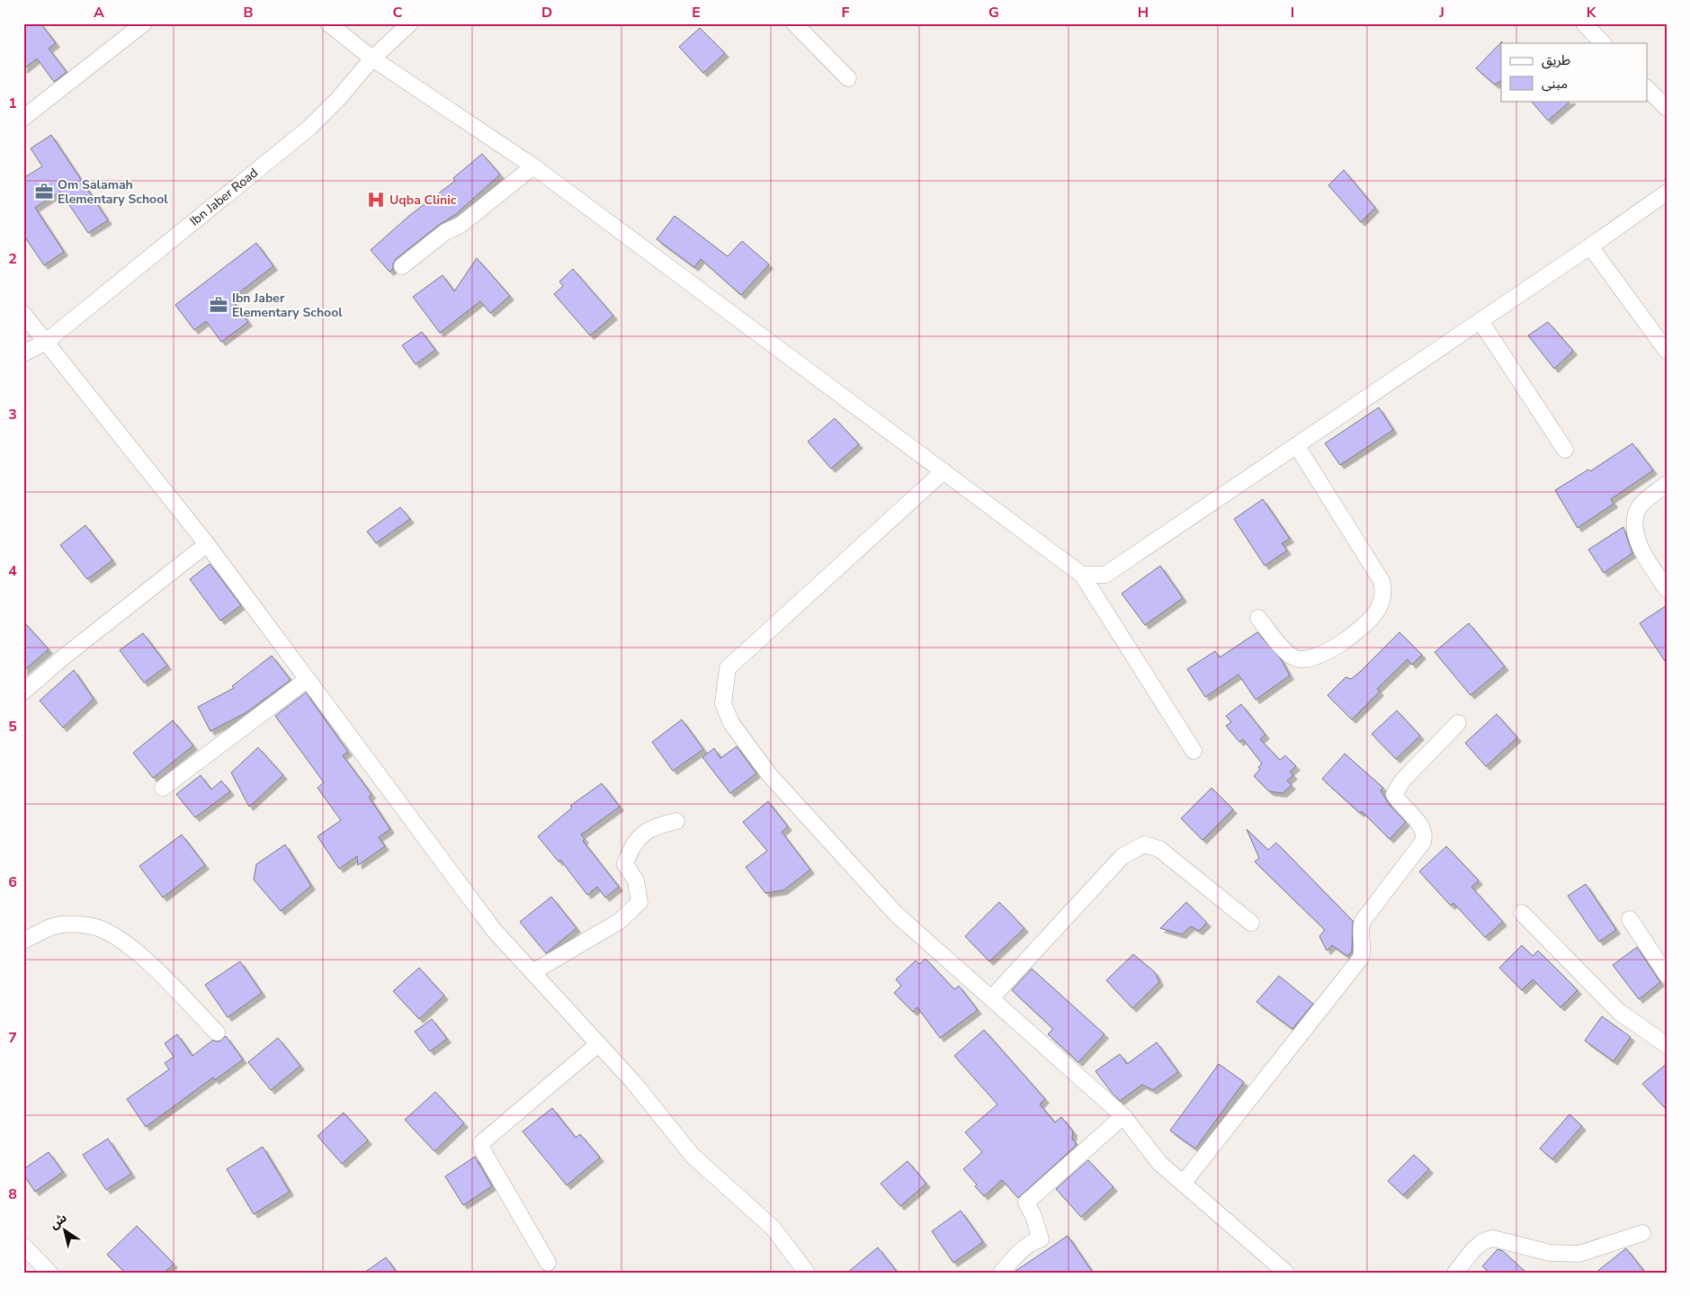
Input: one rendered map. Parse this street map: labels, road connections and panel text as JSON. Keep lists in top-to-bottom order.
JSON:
{
  "streets": {
    "street": ["Ibn Jaber Road"]
  },
  "places": {
    "office": ["Om Salamah Elementary School", "Ibn Jaber Elementary School"],
    "hospital": ["Uqba Clinic"]
  },
  "legend": ["طريق", "مبنى"],
  "north": "top left",
  "grid": {
    "columns": [
      "A",
      "B",
      "C",
      "D",
      "E",
      "F",
      "G",
      "H",
      "I",
      "J",
      "K"
    ],
    "rows": [
      "1",
      "2",
      "3",
      "4",
      "5",
      "6",
      "7",
      "8"
    ]
  }
}
